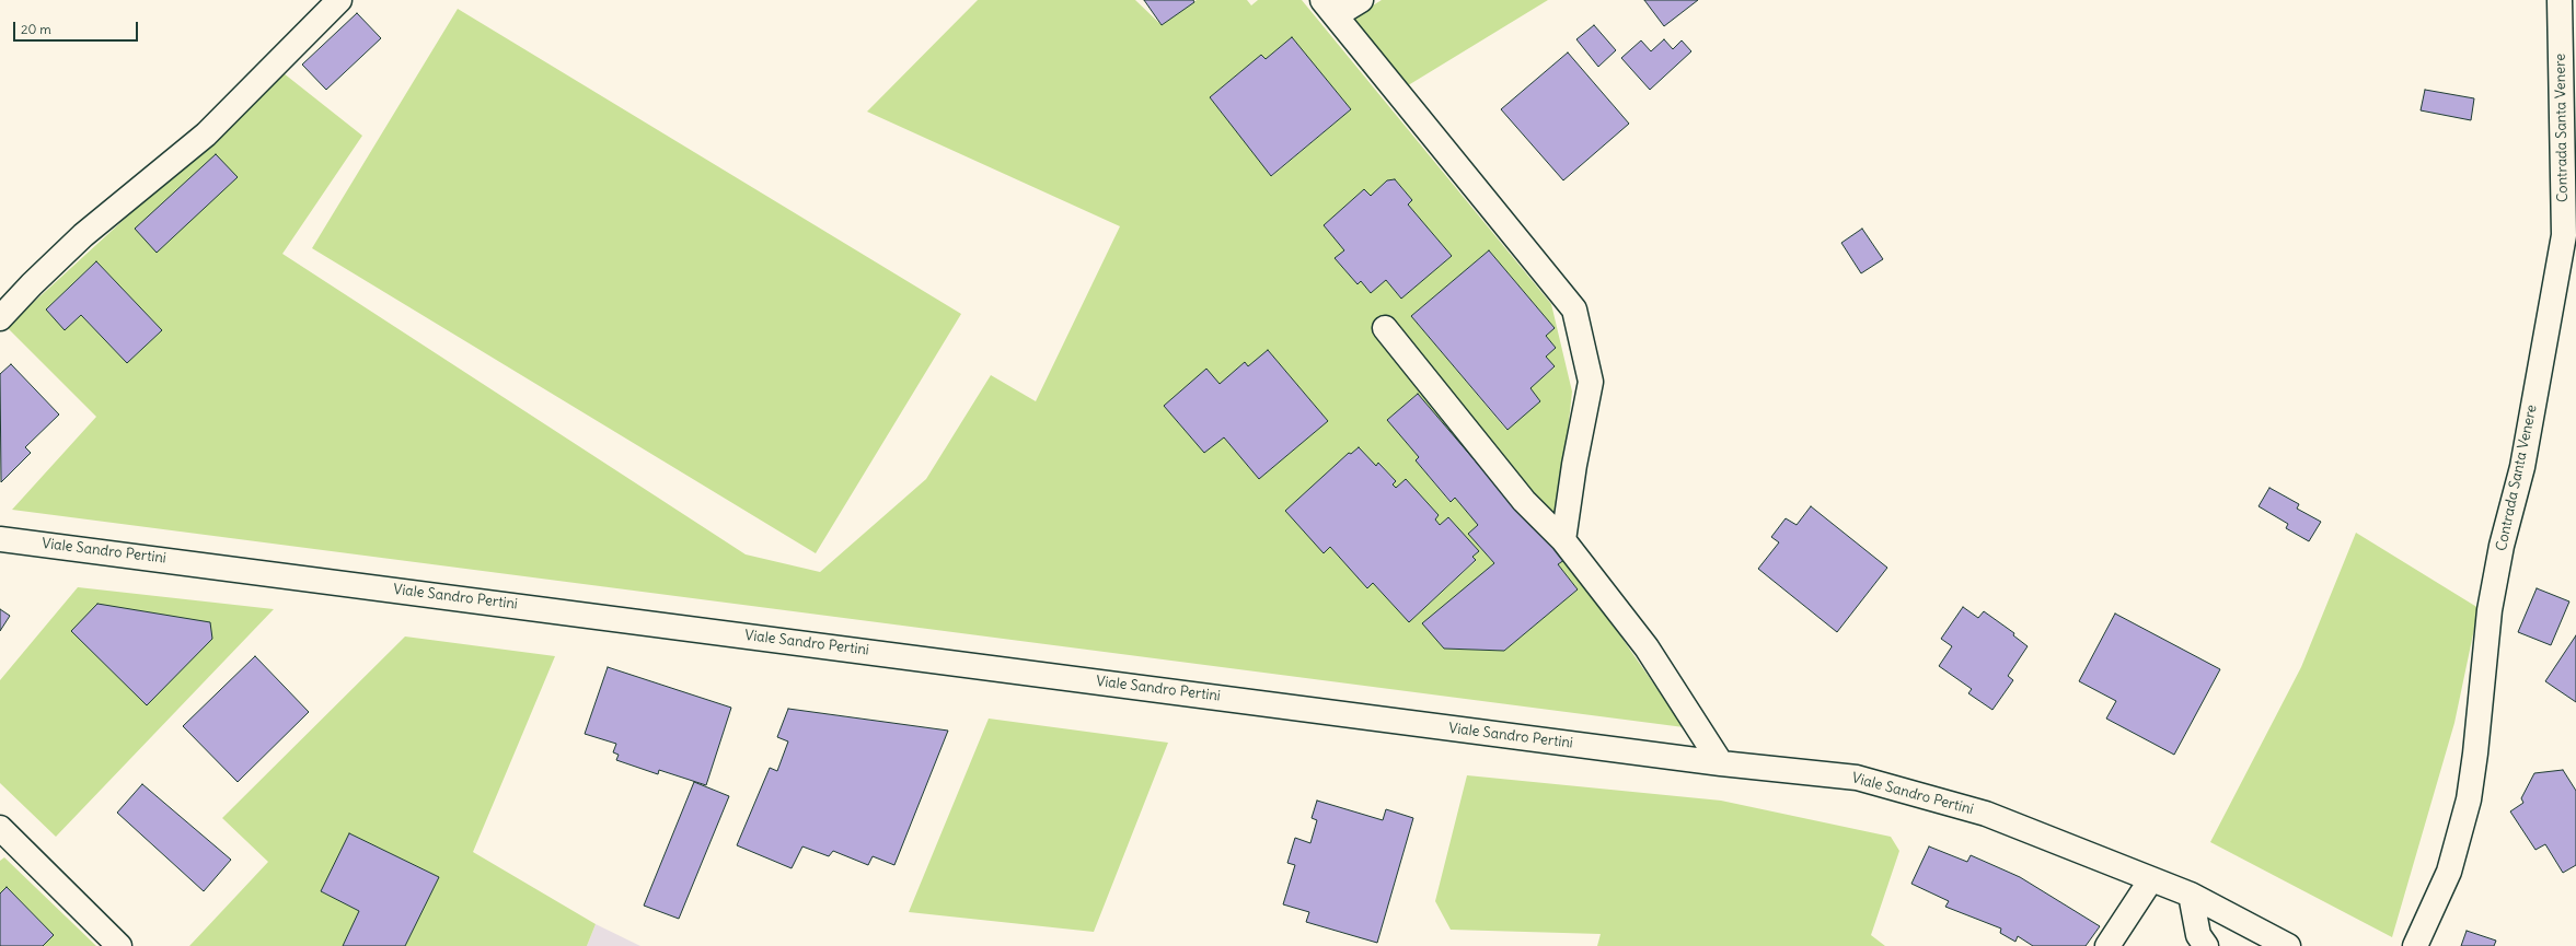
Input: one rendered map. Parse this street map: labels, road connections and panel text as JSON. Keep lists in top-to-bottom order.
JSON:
{
  "streets": {
    "street": ["Contrada Santa Venere", "Viale Sandro Pertini"]
  },
  "scale_bar": "20 m"
}
